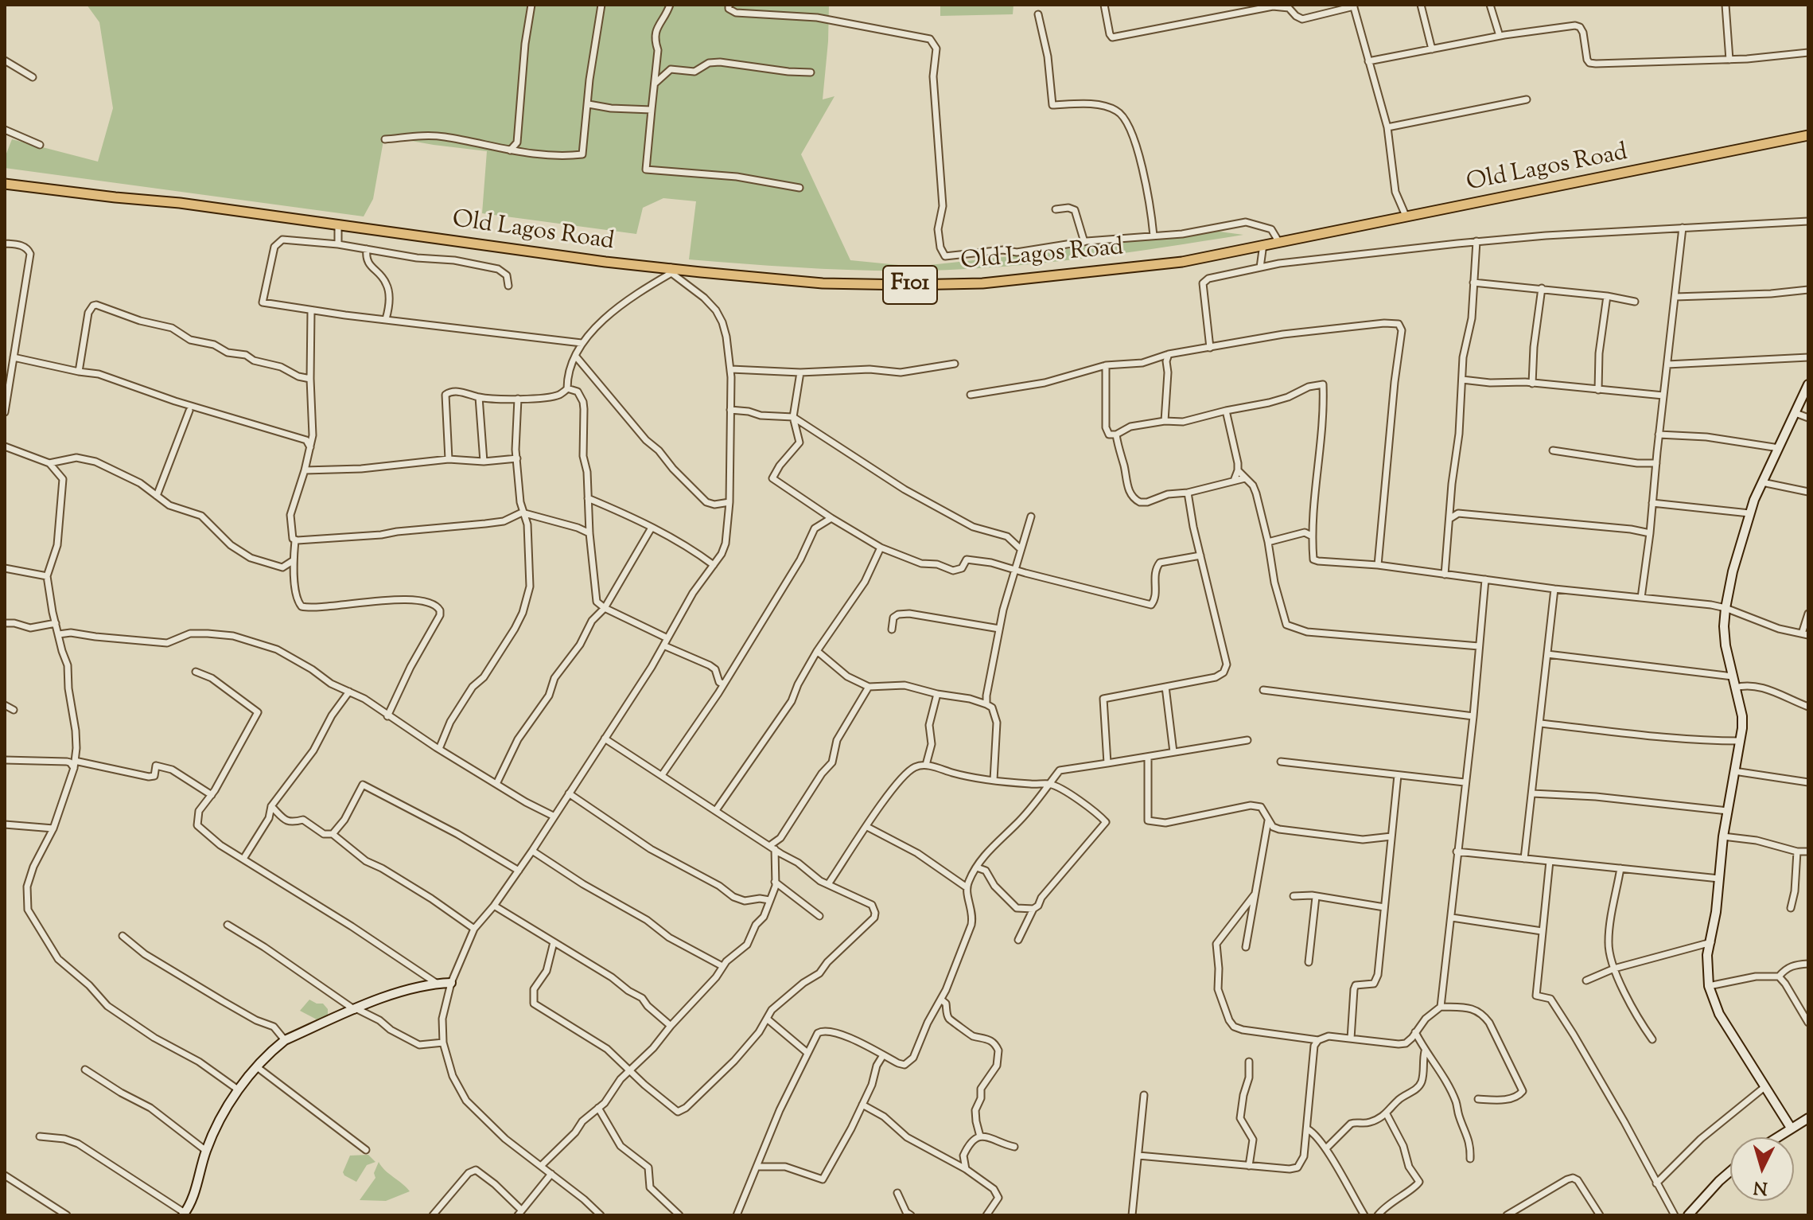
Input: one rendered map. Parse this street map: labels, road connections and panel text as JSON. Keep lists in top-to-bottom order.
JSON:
{
  "streets": {
    "main road": ["Old Lagos Road", "F101"]
  },
  "north": "bottom"
}
